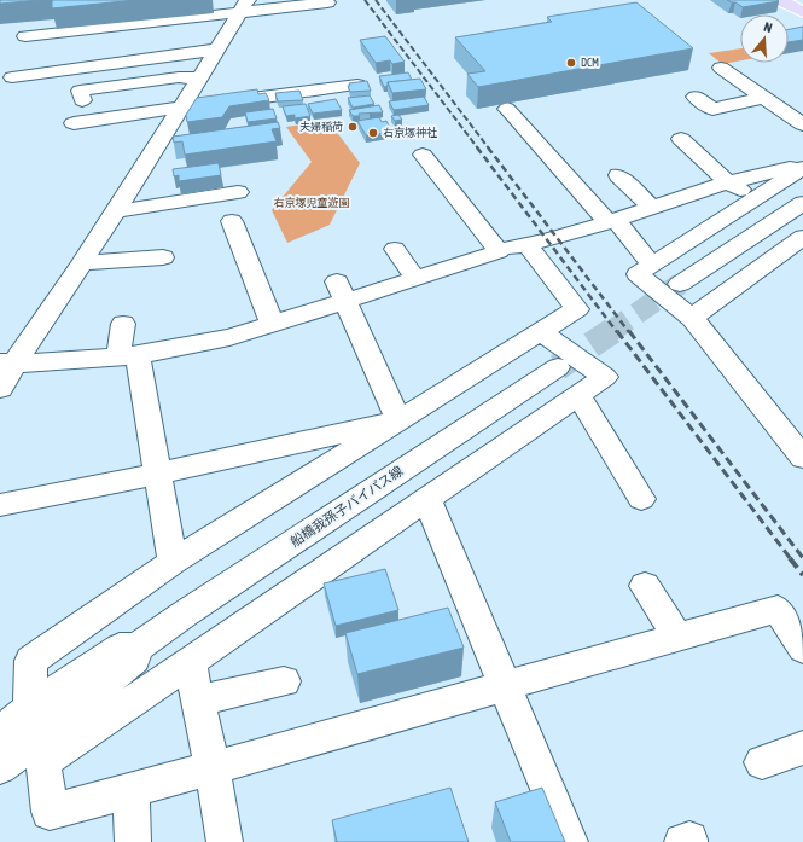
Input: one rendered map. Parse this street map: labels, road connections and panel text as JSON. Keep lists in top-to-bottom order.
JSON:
{
  "streets": {
    "street": ["船橋我孫子バイパス線"]
  },
  "parks": ["右京塚児童遊園"],
  "places": ["DCM", "夫婦稲荷", "右京塚神社"],
  "north": "top"
}
